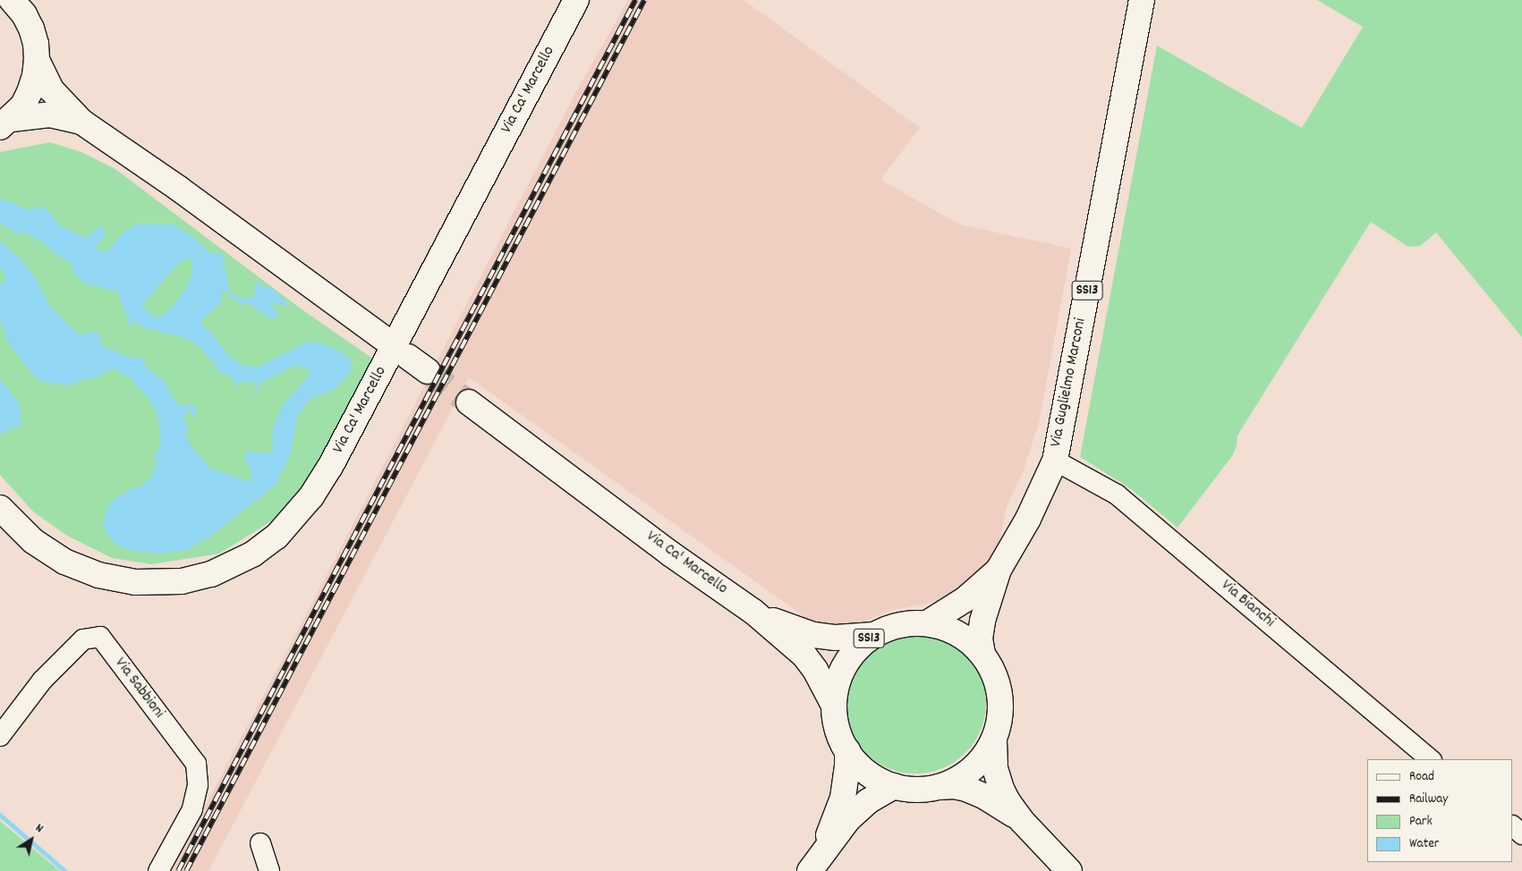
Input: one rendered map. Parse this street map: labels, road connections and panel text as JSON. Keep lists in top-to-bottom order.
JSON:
{
  "streets": {
    "main road": ["Via Ca' Marcello", "SS13", "Via Guglielmo Marconi"],
    "street": ["Via Bianchi", "Via Sabbioni"]
  },
  "crossings": [
    ["Via Guglielmo Marconi", "Via Bianchi"]
  ],
  "legend": [
    "Road",
    "Railway",
    "Park",
    "Water"
  ],
  "north": "top right"
}
